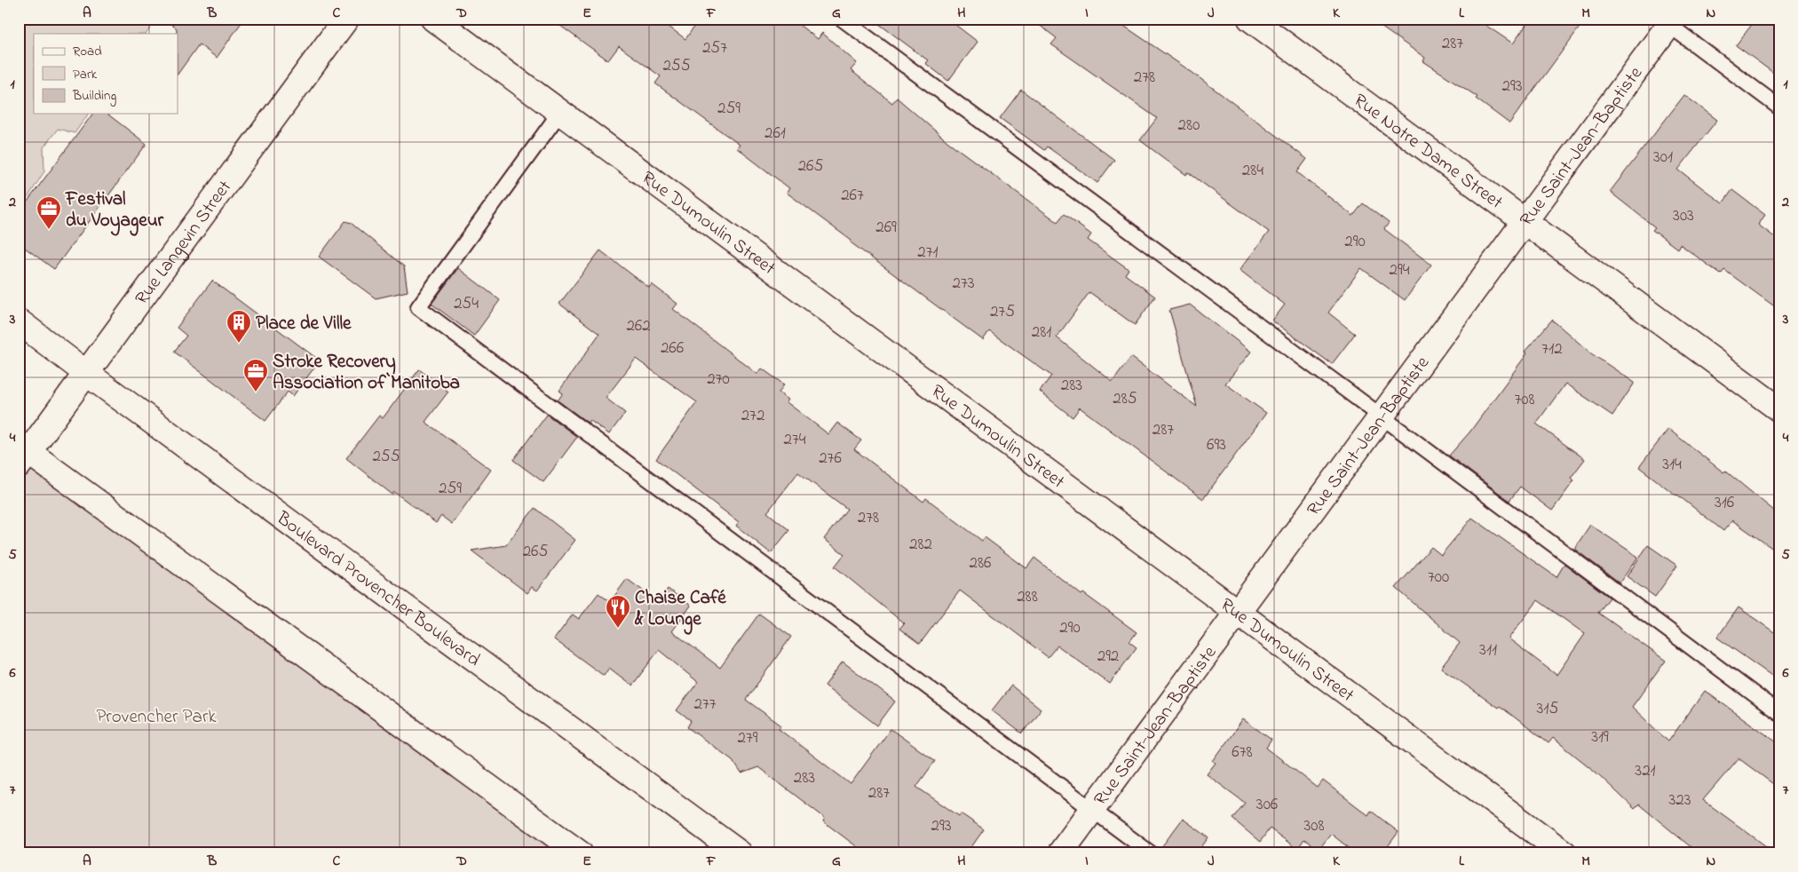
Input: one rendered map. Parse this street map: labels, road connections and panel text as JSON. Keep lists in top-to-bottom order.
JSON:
{
  "streets": {
    "street": [
      "Rue Saint-Jean-Baptiste",
      "Rue Notre Dame Street",
      "Rue Dumoulin Street",
      "Rue Langevin Street",
      "Boulevard Provencher Boulevard"
    ]
  },
  "crossings": [
    ["Rue Saint-Jean-Baptiste", "Rue Notre Dame Street"],
    ["Rue Saint-Jean-Baptiste", "Rue Dumoulin Street"],
    ["Rue Langevin Street", "Boulevard Provencher Boulevard"]
  ],
  "parks": ["Provencher Park"],
  "places": {
    "office": ["Festival du Voyageur", "Stroke Recovery Association of Manitoba"],
    "building": ["Place de Ville"],
    "restaurant": ["Chaise Café & Lounge"]
  },
  "house_numbers": [
    "287",
    "257",
    "255",
    "278",
    "293",
    "259",
    "280",
    "261",
    "301",
    "265",
    "284",
    "267",
    "303",
    "269",
    "290",
    "271",
    "294",
    "273",
    "254",
    "275",
    "262",
    "281",
    "266",
    "712",
    "270",
    "283",
    "285",
    "708",
    "272",
    "287",
    "274",
    "693",
    "255",
    "276",
    "314",
    "259",
    "316",
    "278",
    "282",
    "265",
    "286",
    "700",
    "288",
    "290",
    "311",
    "292",
    "277",
    "315",
    "319",
    "279",
    "678",
    "321",
    "283",
    "287",
    "323",
    "306",
    "293",
    "308"
  ],
  "legend": ["Road", "Park", "Building"],
  "grid": {
    "columns": [
      "A",
      "B",
      "C",
      "D",
      "E",
      "F",
      "G",
      "H",
      "I",
      "J",
      "K",
      "L",
      "M",
      "N"
    ],
    "rows": [
      "1",
      "2",
      "3",
      "4",
      "5",
      "6",
      "7"
    ]
  }
}
